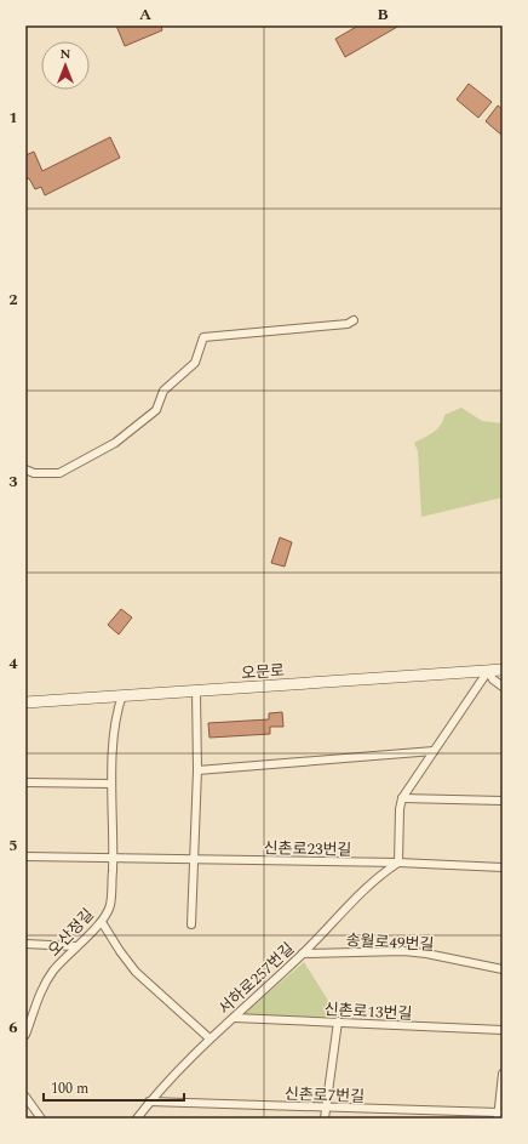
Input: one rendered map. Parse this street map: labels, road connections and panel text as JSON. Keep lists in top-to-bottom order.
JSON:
{
  "streets": {
    "street": [
      "오문로",
      "신촌로23번길",
      "오산정길",
      "송월로49번길",
      "서하로257번길",
      "신촌로13번길",
      "신촌로7번길"
    ]
  },
  "crossings": [
    ["오문로", "오산정길"],
    ["신촌로23번길", "오산정길"],
    ["신촌로23번길", "서하로257번길"],
    ["송월로49번길", "서하로257번길"],
    ["서하로257번길", "신촌로13번길"],
    ["서하로257번길", "신촌로7번길"]
  ],
  "scale_bar": "100 m",
  "north": "top",
  "grid": {
    "columns": ["A", "B"],
    "rows": [
      "1",
      "2",
      "3",
      "4",
      "5",
      "6"
    ]
  }
}
